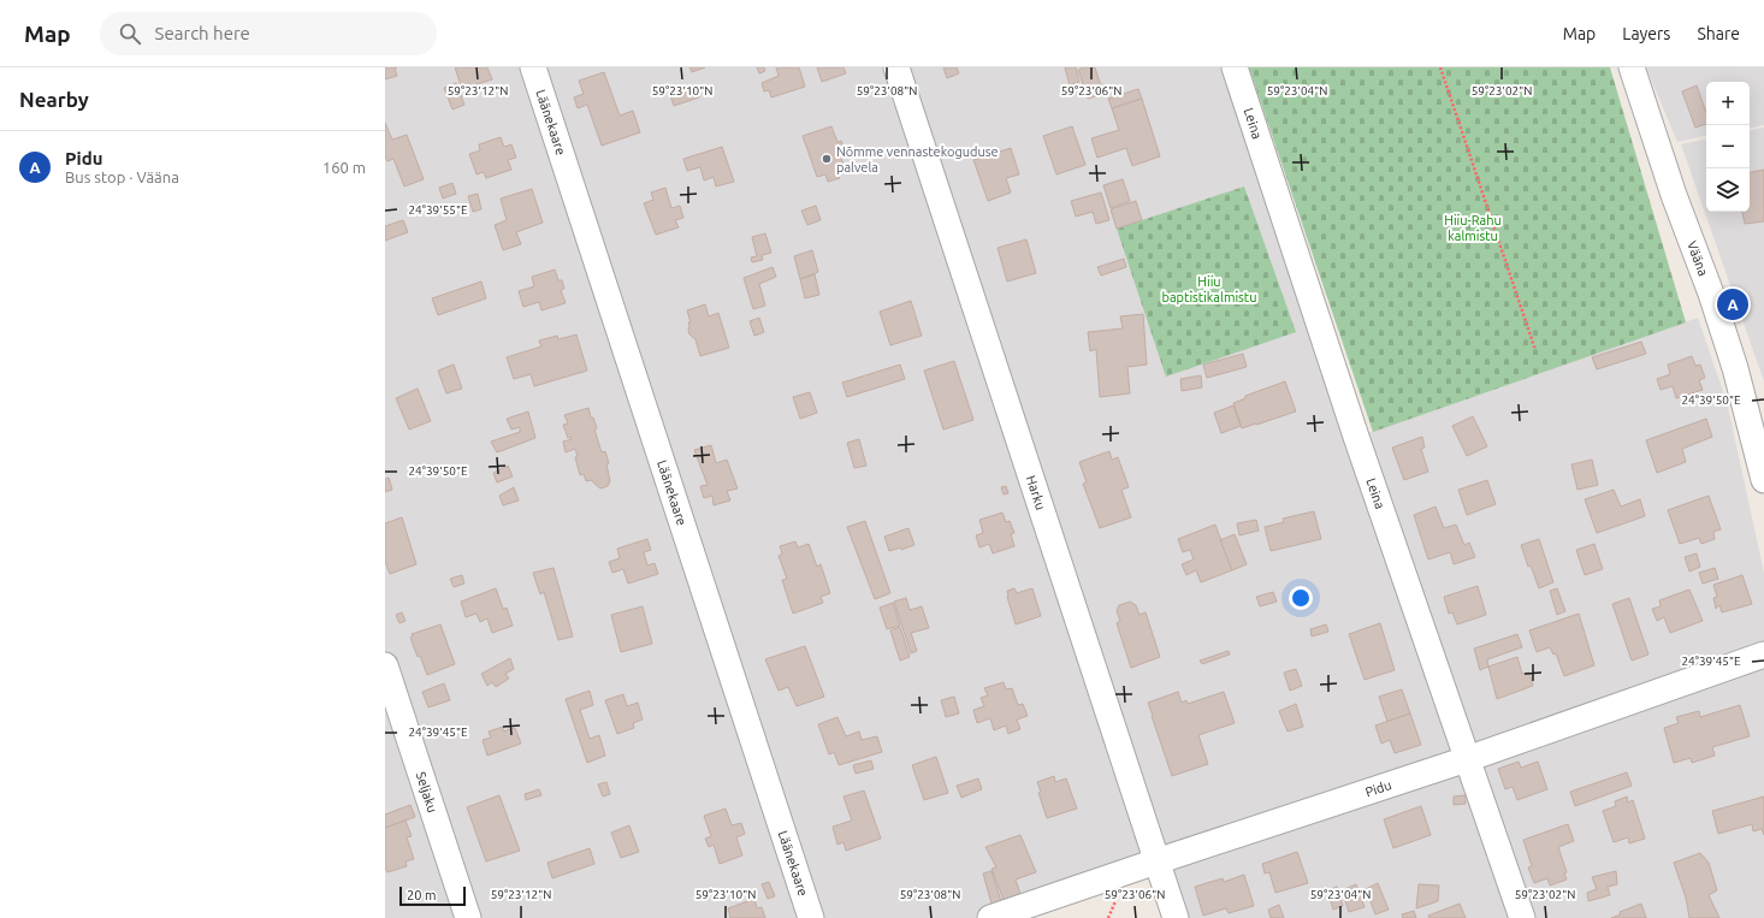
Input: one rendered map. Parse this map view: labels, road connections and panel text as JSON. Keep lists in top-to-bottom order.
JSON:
{
  "streets": {
    "street": [
      "Läänekaare",
      "Leina",
      "Vääna",
      "Harku",
      "Pidu",
      "Seljaku"
    ]
  },
  "crossings": [
    ["Leina", "Pidu"],
    ["Harku", "Pidu"]
  ],
  "parks": ["Hiiu-Rahu kalmistu", "Hiiu baptistikalmistu"],
  "places": ["Nõmme vennastekoguduse palvela"],
  "scale_bar": "20 m",
  "page": {
    "header": "Map",
    "search": "Search here",
    "nav": ["Map", "Layers", "Share"],
    "heading": "Nearby",
    "map_buttons": ["+", "−"],
    "list": [
      {
        "mark": "A",
        "name": "Pidu",
        "note": "Bus stop · Vääna",
        "value": "160 m"
      }
    ],
    "pins": "A",
    "scale": "20 m"
  },
  "coordinates": [
    "59°23'12\"N",
    "59°23'10\"N",
    "59°23'08\"N",
    "59°23'06\"N",
    "59°23'04\"N",
    "59°23'02\"N",
    "24°39'55\"E",
    "24°39'50\"E",
    "24°39'45\"E"
  ]
}
